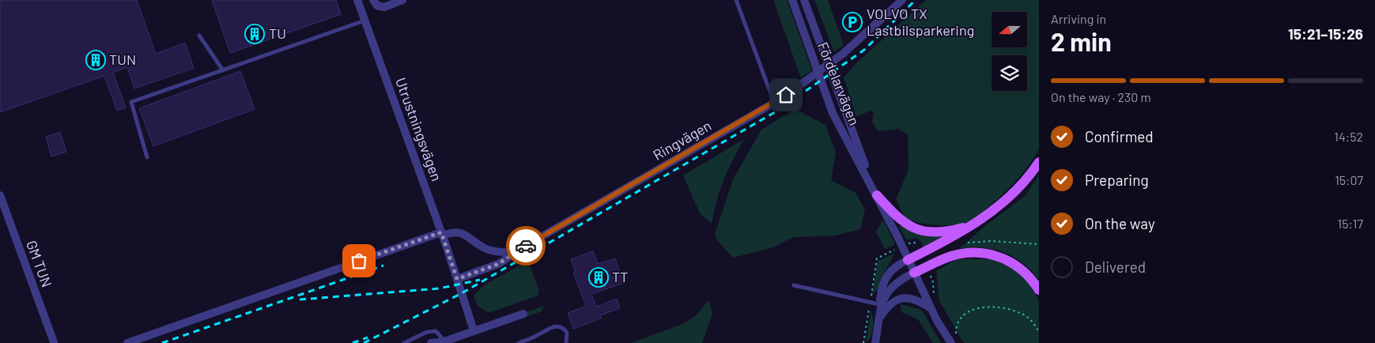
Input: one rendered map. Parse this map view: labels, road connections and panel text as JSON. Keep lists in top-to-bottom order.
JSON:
{
  "streets": {
    "street": [
      "Fördelarvägen",
      "Utrustningsvägen",
      "Ringvägen",
      "GM TUN"
    ]
  },
  "crossings": [
    ["Utrustningsvägen", "Ringvägen"]
  ],
  "places": {
    "parking": ["VOLVO TX Lastbilsparkering"],
    "building": ["TU", "TUN", "TT"]
  },
  "north": "left",
  "page": {
    "heading": ["2 min", "Arriving in", "15:21–15:26"],
    "bar": "On the way · 230 m",
    "list": [
      ["Confirmed", "14:52"],
      ["Preparing", "15:07"],
      ["On the way", "15:17"],
      "Delivered"
    ]
  }
}
